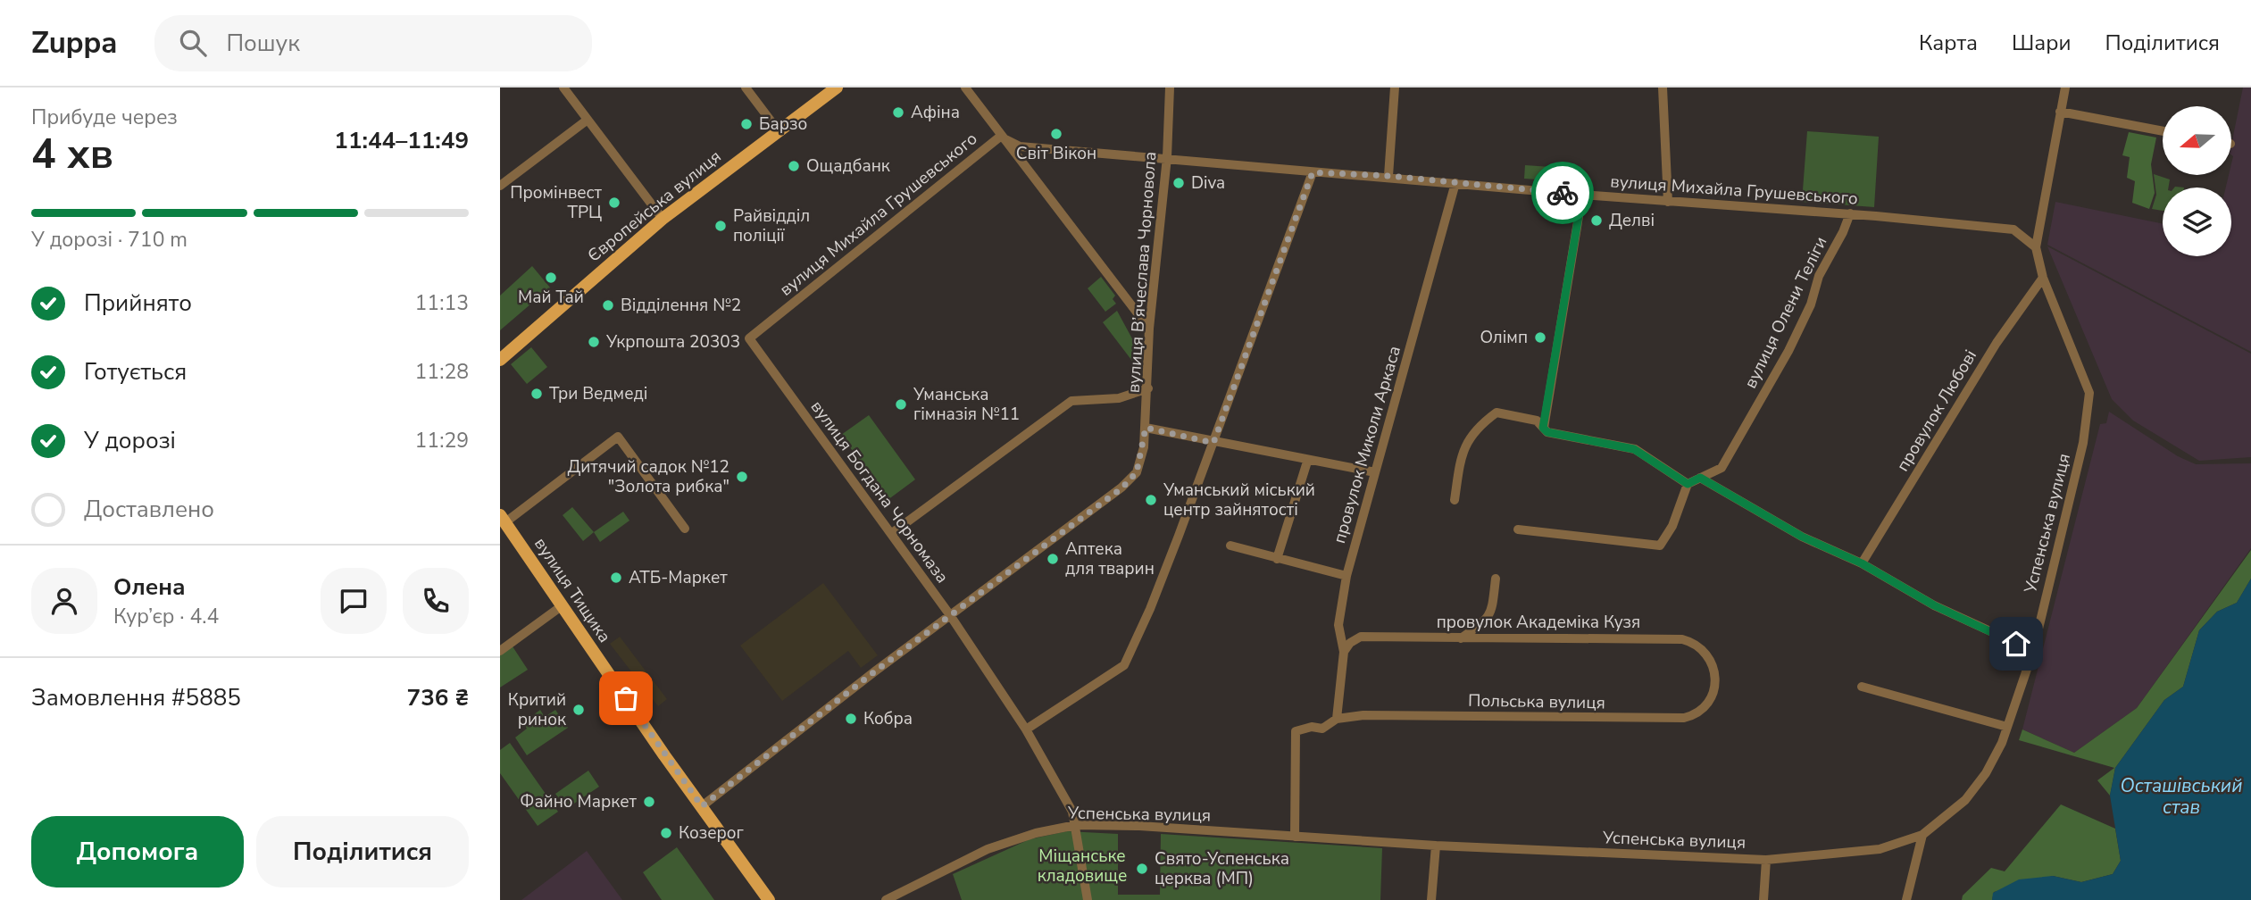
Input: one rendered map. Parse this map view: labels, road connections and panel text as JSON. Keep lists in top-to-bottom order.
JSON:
{
  "streets": {
    "main road": ["Європейська вулиця", "вулиця Тищика"],
    "street": [
      "вулиця Михайла Грушевського",
      "вулиця В’ячеслава Чорновола",
      "вулиця Олени Теліги",
      "провулок Любові",
      "провулок Миколи Аркаса",
      "вулиця Богдана Чорномаза",
      "Успенська вулиця",
      "провулок Академіка Кузя",
      "Польська вулиця"
    ]
  },
  "crossings": [
    ["вулиця Михайла Грушевського", "вулиця В’ячеслава Чорновола"],
    ["вулиця Михайла Грушевського", "вулиця Олени Теліги"],
    ["вулиця Михайла Грушевського", "провулок Миколи Аркаса"],
    ["вулиця Михайла Грушевського", "вулиця Богдана Чорномаза"],
    ["вулиця Михайла Грушевського", "Успенська вулиця"],
    ["вулиця В’ячеслава Чорновола", "вулиця Богдана Чорномаза"],
    ["вулиця В’ячеслава Чорновола", "вулиця Тищика"],
    ["провулок Любові", "Успенська вулиця"],
    ["провулок Миколи Аркаса", "провулок Академіка Кузя"],
    ["провулок Миколи Аркаса", "Польська вулиця"],
    ["вулиця Богдана Чорномаза", "Успенська вулиця"],
    ["провулок Академіка Кузя", "Польська вулиця"]
  ],
  "water": ["Осташівський став"],
  "parks": ["Міщанське кладовище"],
  "places": [
    "Афіна",
    "Барзо",
    "Світ Вікон",
    "Ощадбанк",
    "Diva",
    "Промінвест ТРЦ",
    "Делві",
    "Райвідділ поліції",
    "Май Тай",
    "Відділення №2",
    "Олімп",
    "Укрпошта 20303",
    "Три Ведмеді",
    "Уманська гімназія №11",
    "Дитячий садок №12 \"Золота рибка\"",
    "Уманський міський центр зайнятості",
    "Аптека для тварин",
    "АТБ-Маркет",
    "Критий ринок",
    "Кобра",
    "Файно Маркет",
    "Козерог",
    "Свято-Успенська церква (МП)"
  ],
  "north": "left",
  "page": {
    "header": "Zuppa",
    "search": "Пошук",
    "nav": ["Карта", "Шари", "Поділитися"],
    "heading": ["4 хв", "Прибуде через", "11:44–11:49"],
    "panel": [
      "Олена",
      "Кур’єр · 4.4",
      "Замовлення #5885",
      "736 ₴"
    ],
    "bar": "У дорозі · 710 m",
    "list": [
      ["Прийнято", "11:13"],
      ["Готується", "11:28"],
      ["У дорозі", "11:29"],
      "Доставлено"
    ],
    "buttons": ["Допомога", "Поділитися"]
  }
}
